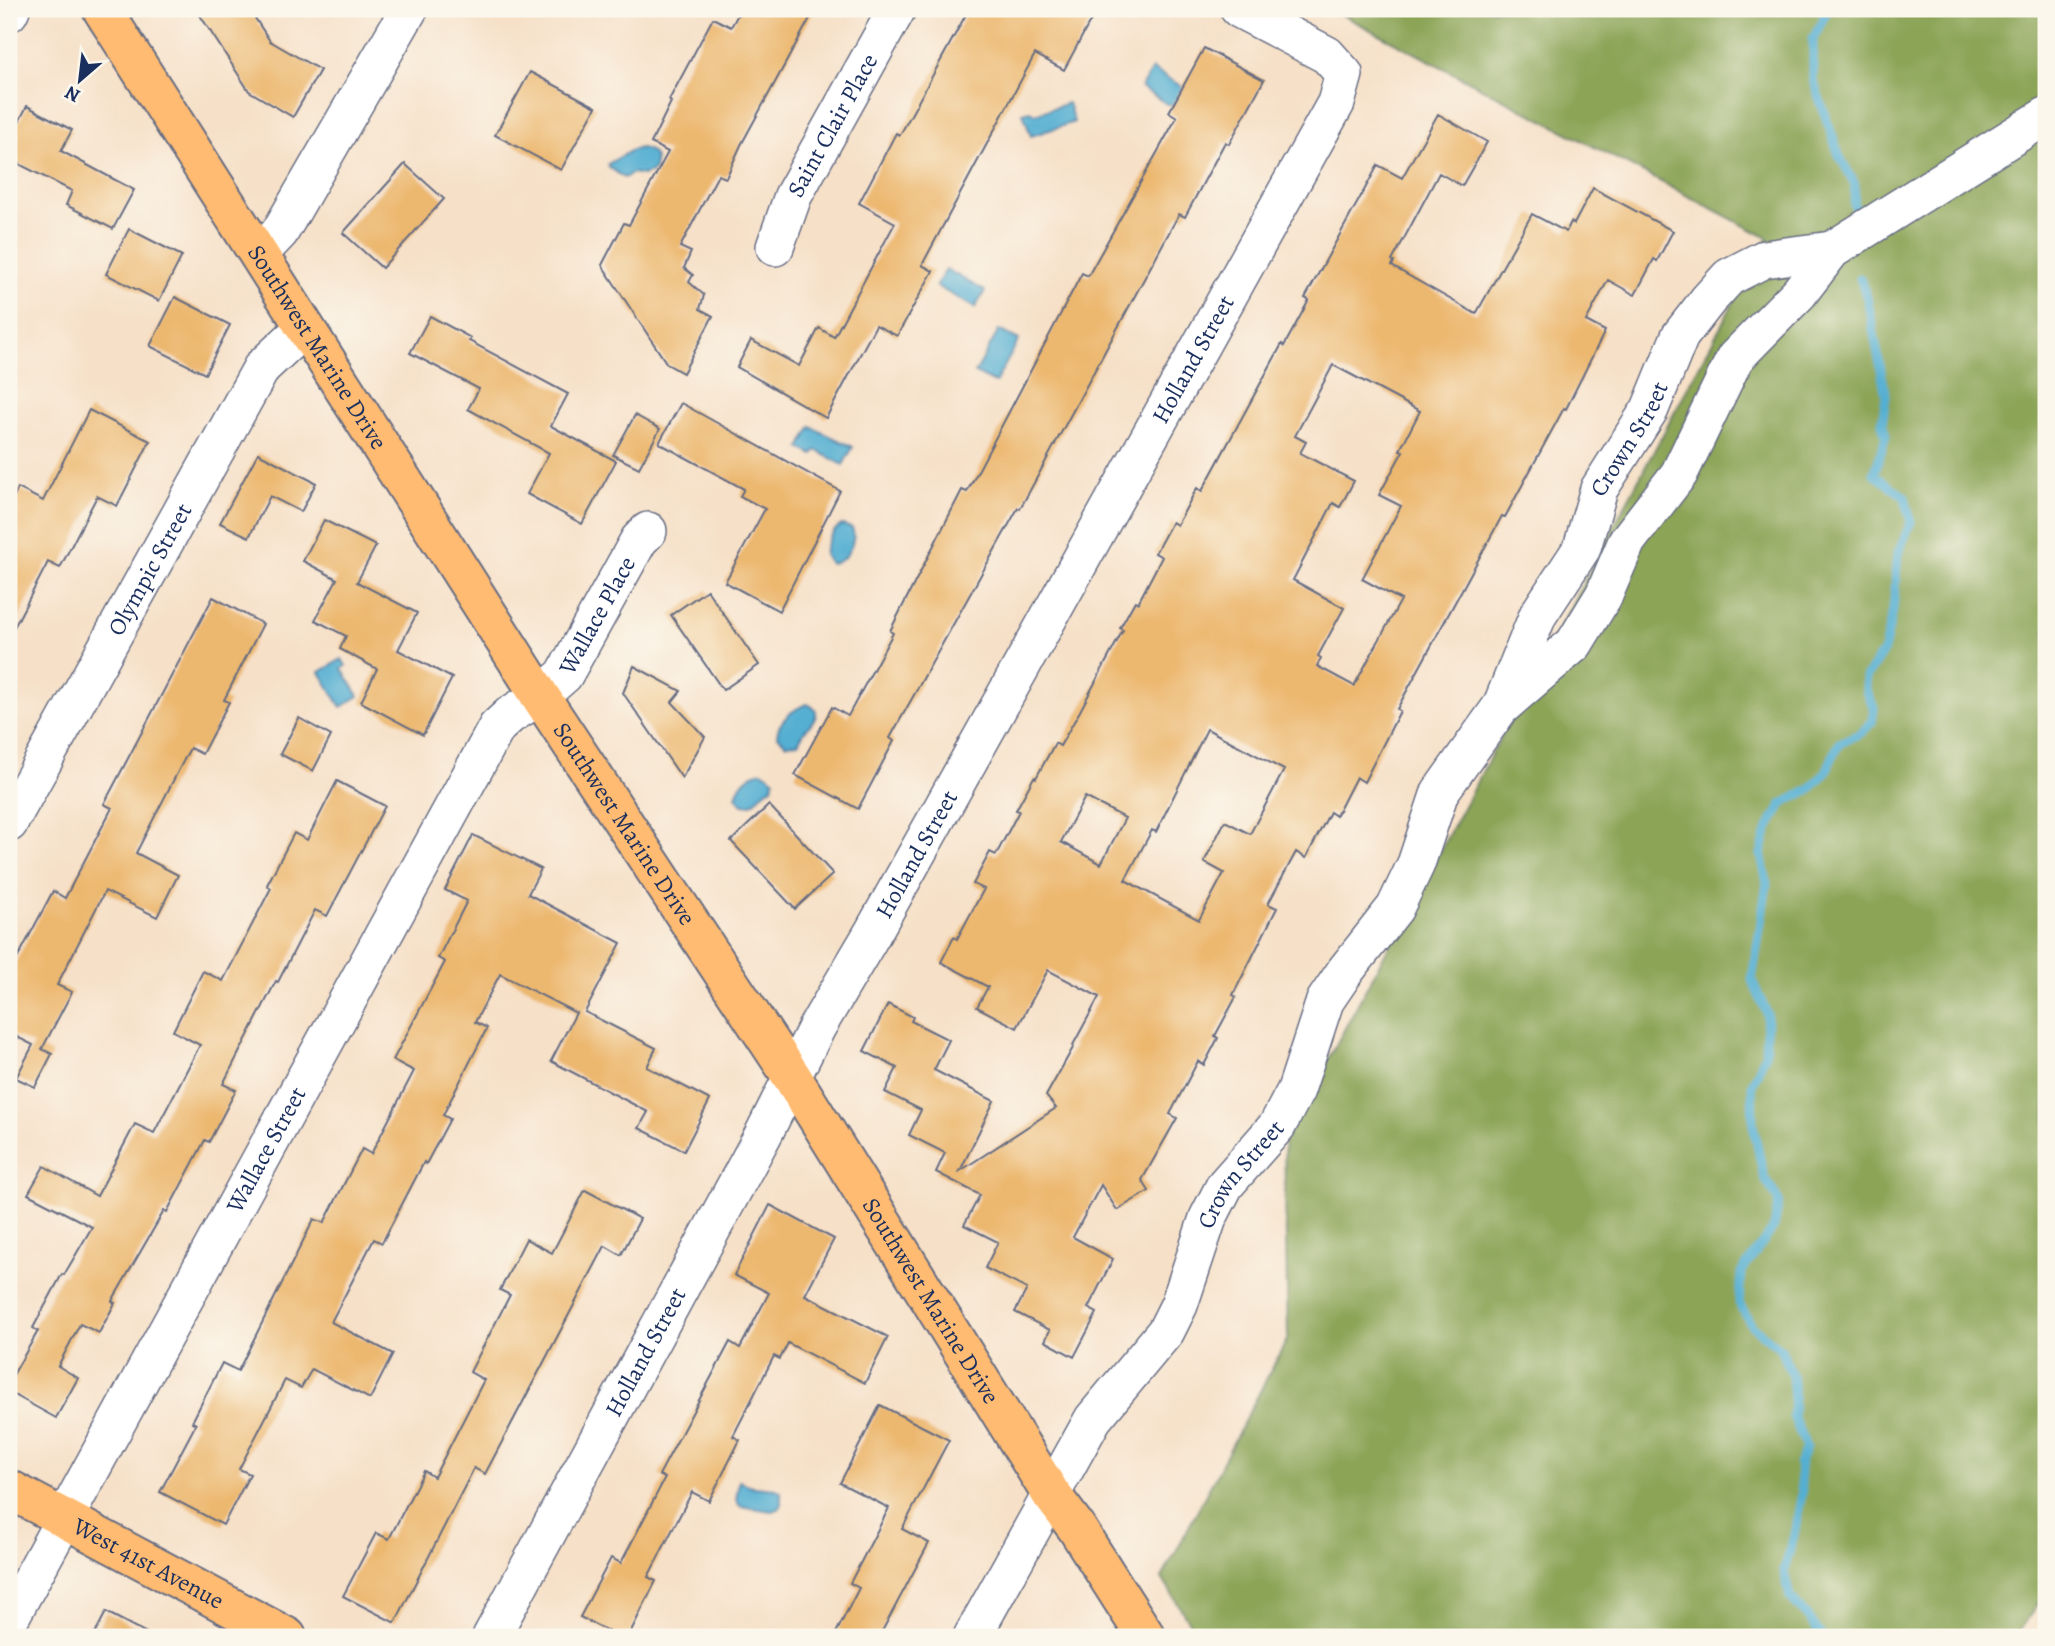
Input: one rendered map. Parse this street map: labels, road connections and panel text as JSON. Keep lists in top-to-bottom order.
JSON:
{
  "streets": {
    "main road": ["Southwest Marine Drive", "West 41st Avenue"],
    "street": [
      "Saint Clair Place",
      "Holland Street",
      "Crown Street",
      "Olympic Street",
      "Wallace Place",
      "Wallace Street"
    ]
  },
  "crossings": [
    ["Southwest Marine Drive", "Holland Street"],
    ["Southwest Marine Drive", "Crown Street"],
    ["Southwest Marine Drive", "Olympic Street"],
    ["Southwest Marine Drive", "Wallace Place"],
    ["Southwest Marine Drive", "Wallace Street"],
    ["Wallace Place", "Wallace Street"],
    ["Wallace Street", "West 41st Avenue"]
  ],
  "north": "bottom left"
}
